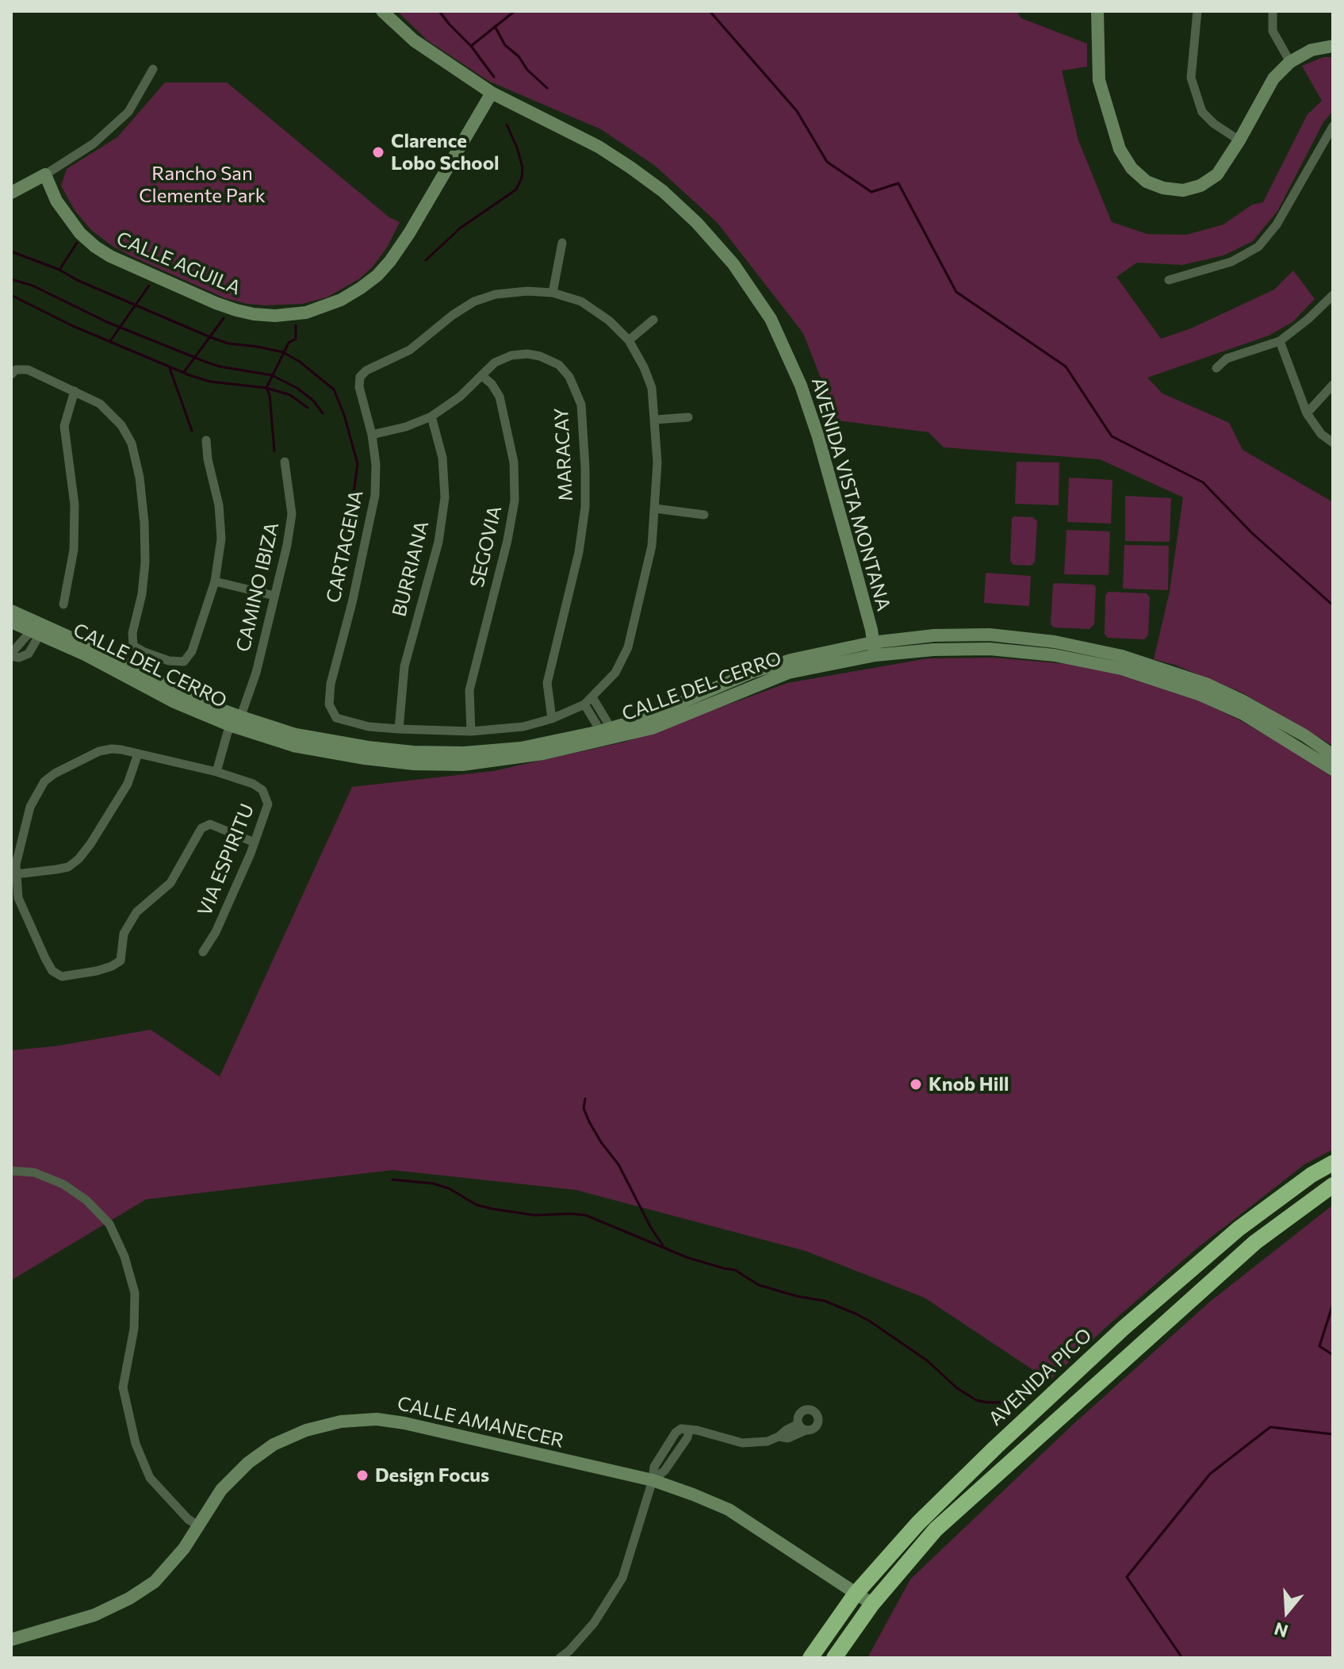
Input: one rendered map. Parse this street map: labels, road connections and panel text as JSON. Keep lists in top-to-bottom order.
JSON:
{
  "streets": {
    "highway": ["AVENIDA PICO"],
    "street": [
      "CALLE AGUILA",
      "MARACAY",
      "AVENIDA VISTA MONTANA",
      "CARTAGENA",
      "SEGOVIA",
      "BURRIANA",
      "CAMINO IBIZA",
      "CALLE DEL CERRO",
      "VIA ESPIRITU",
      "CALLE AMANECER"
    ]
  },
  "crossings": [
    ["CALLE AGUILA", "AVENIDA VISTA MONTANA"],
    ["MARACAY", "CARTAGENA"],
    ["MARACAY", "SEGOVIA"],
    ["MARACAY", "BURRIANA"],
    ["AVENIDA VISTA MONTANA", "CALLE DEL CERRO"],
    ["CARTAGENA", "BURRIANA"],
    ["CAMINO IBIZA", "CALLE DEL CERRO"],
    ["CAMINO IBIZA", "VIA ESPIRITU"],
    ["AVENIDA PICO", "CALLE AMANECER"]
  ],
  "parks": ["Rancho San Clemente Park"],
  "places": ["Clarence Lobo School", "Knob Hill", "Design Focus"],
  "north": "bottom"
}
